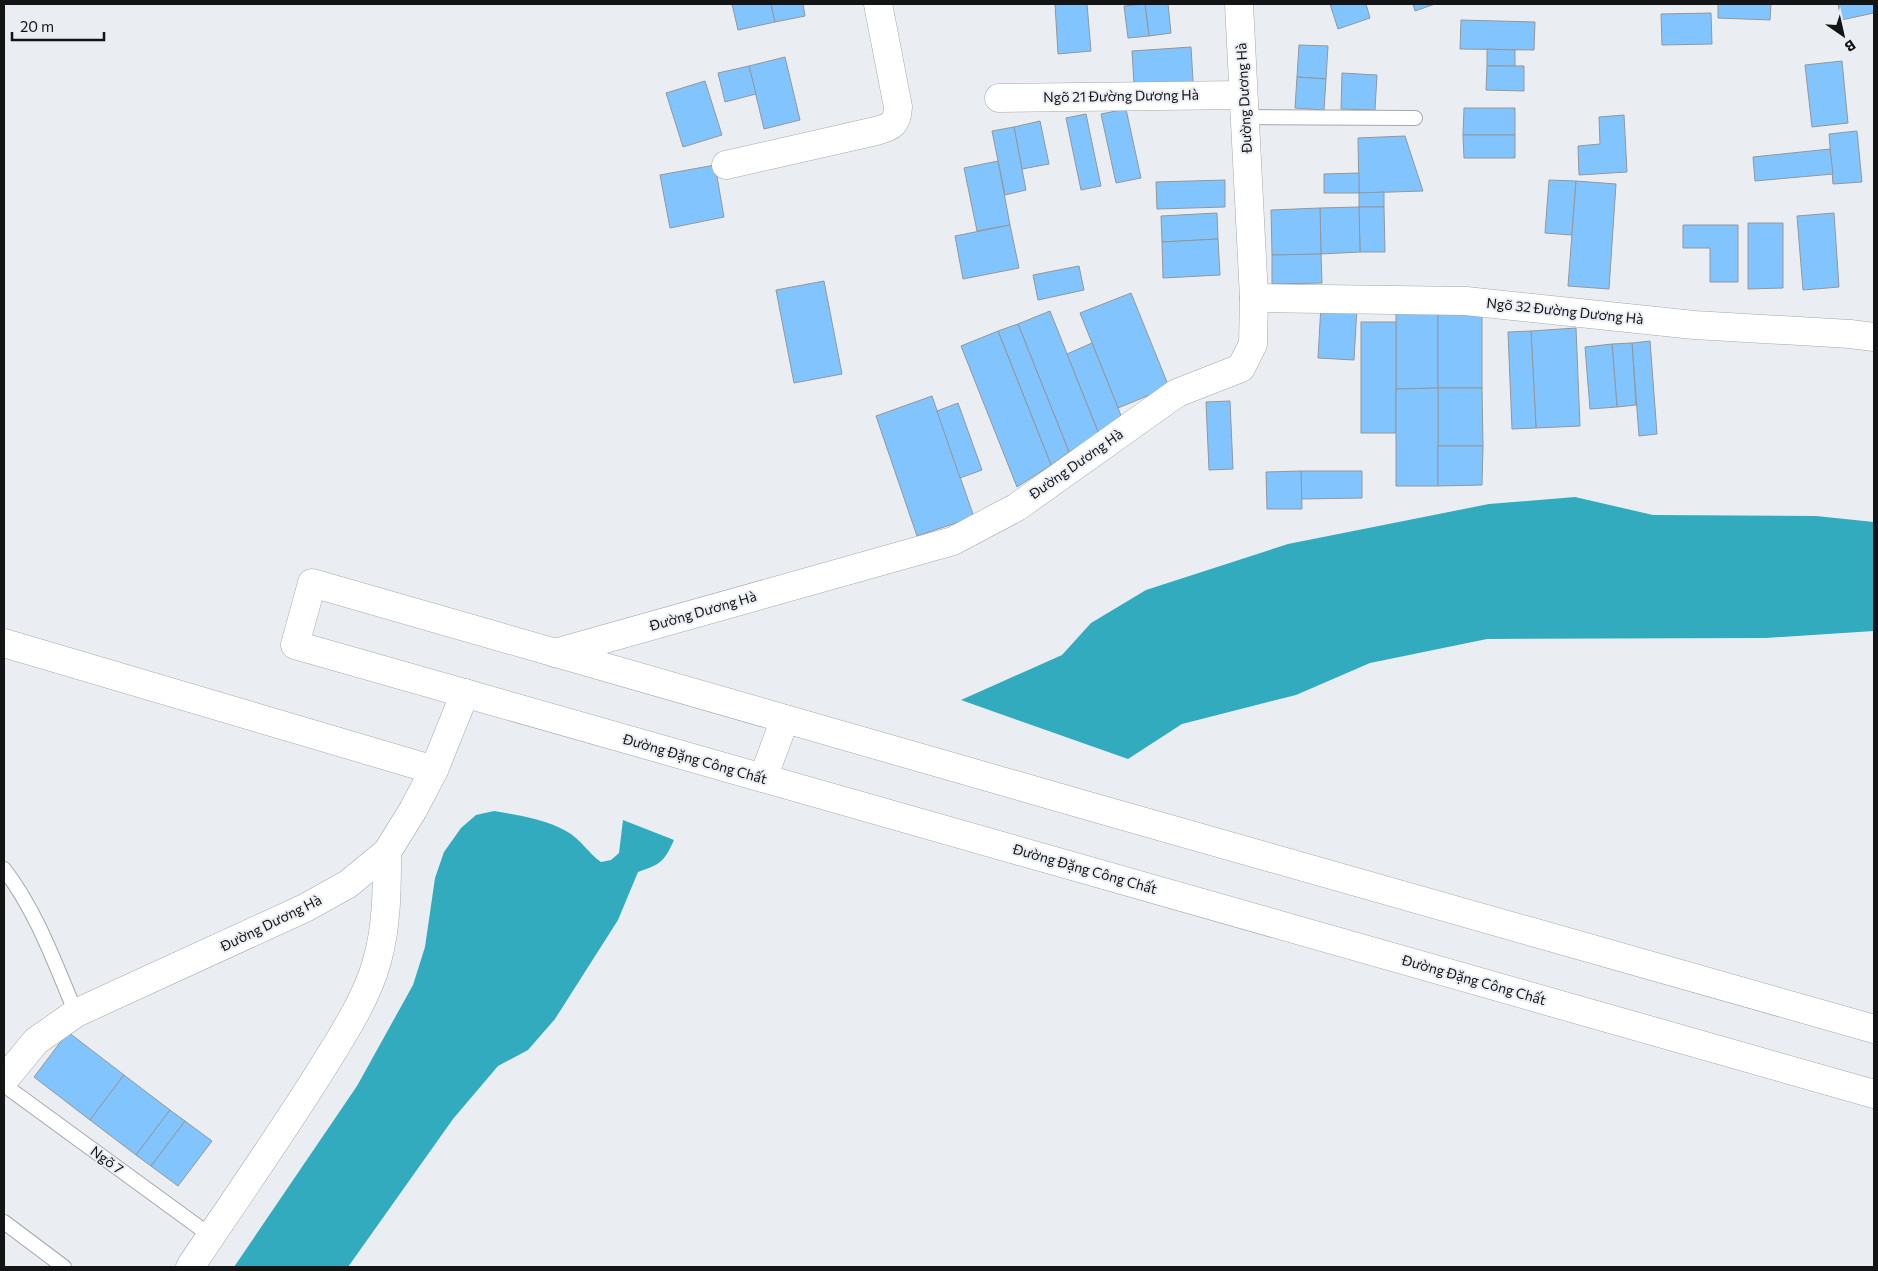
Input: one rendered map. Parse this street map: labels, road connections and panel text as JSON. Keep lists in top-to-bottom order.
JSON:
{
  "streets": {
    "street": [
      "Ngõ 21 Đường Dương Hà",
      "Đường Dương Hà",
      "Ngõ 32 Đường Dương Hà",
      "Đường Đặng Công Chất"
    ],
    "lane": ["Ngõ 7"]
  },
  "crossings": [
    ["Ngõ 21 Đường Dương Hà", "Đường Dương Hà"],
    ["Đường Dương Hà", "Ngõ 32 Đường Dương Hà"],
    ["Đường Dương Hà", "Đường Đặng Công Chất"]
  ],
  "scale_bar": "20 m",
  "north": "bottom right"
}
